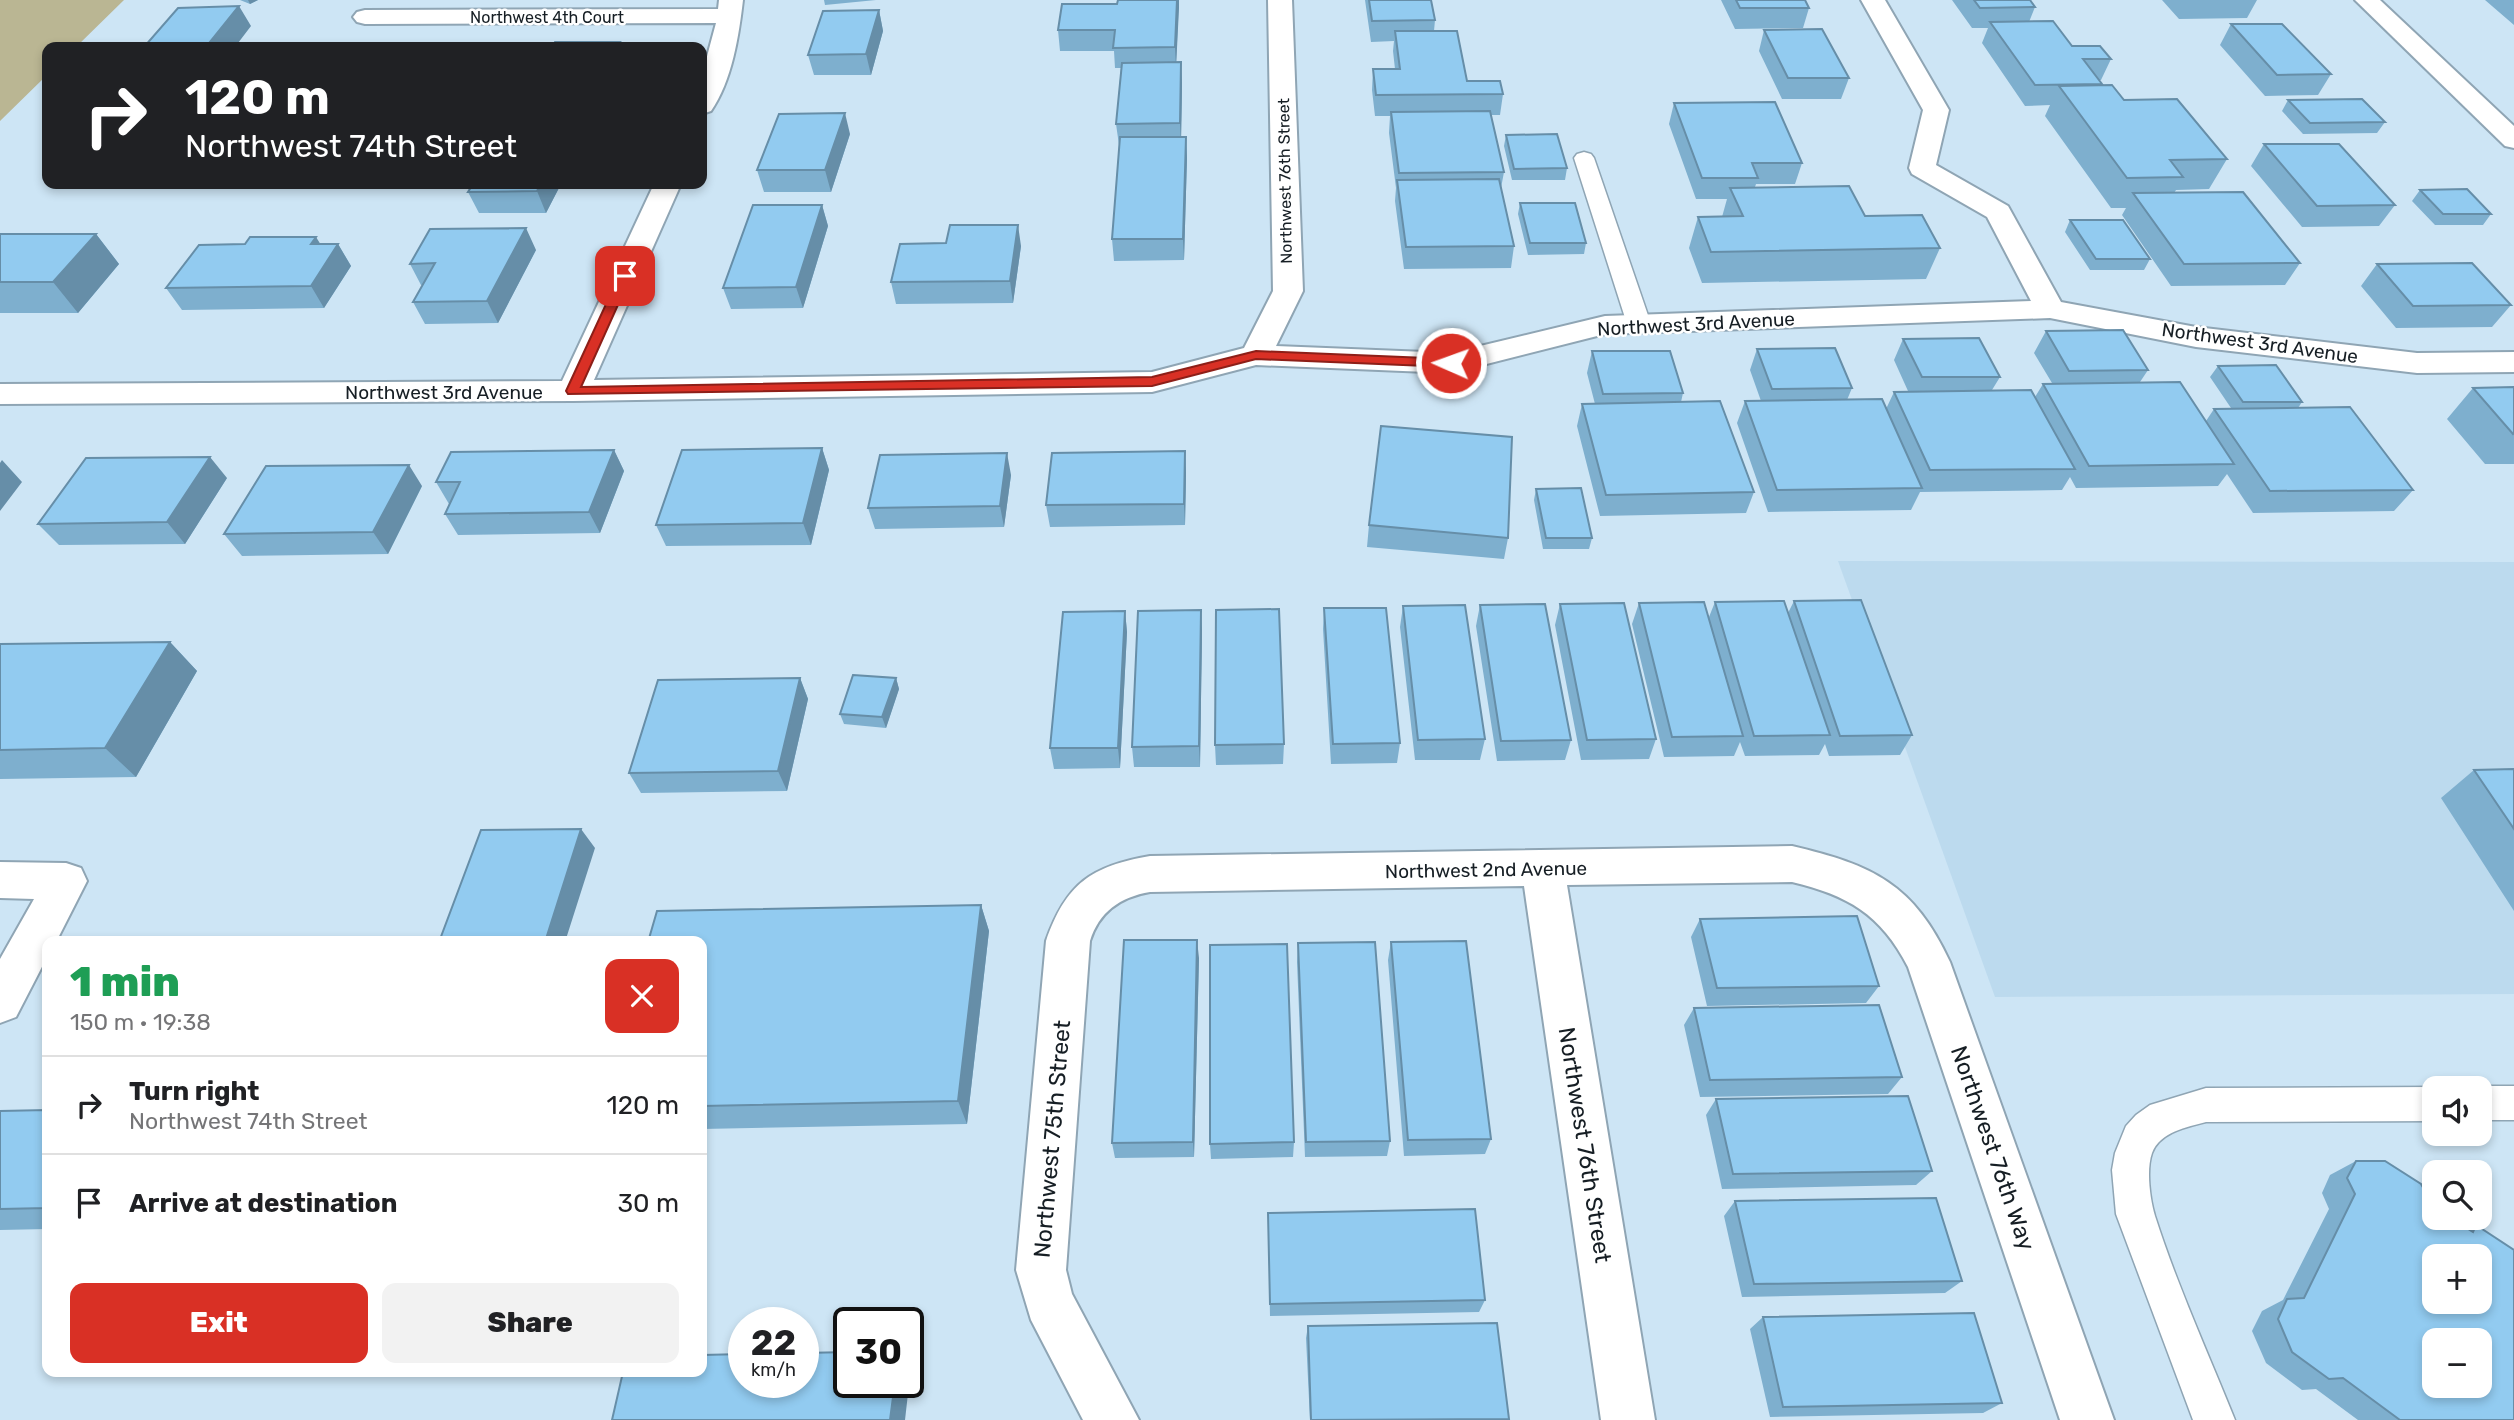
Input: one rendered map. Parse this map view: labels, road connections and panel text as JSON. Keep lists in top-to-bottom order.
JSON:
{
  "streets": {
    "street": [
      "Northwest 4th Court",
      "Northwest 76th Street",
      "Northwest 3rd Avenue",
      "Northwest 2nd Avenue",
      "Northwest 75th Street",
      "Northwest 76th Way"
    ]
  },
  "crossings": [
    ["Northwest 76th Street", "Northwest 3rd Avenue"],
    ["Northwest 76th Street", "Northwest 2nd Avenue"],
    ["Northwest 2nd Avenue", "Northwest 75th Street"],
    ["Northwest 2nd Avenue", "Northwest 76th Way"]
  ],
  "page": {
    "turn": ["120 m", "Northwest 74th Street"],
    "heading": ["1 min", "150 m · 19:38"],
    "list": [
      {
        "name": "Turn right",
        "note": "Northwest 74th Street",
        "value": "120 m"
      },
      {
        "name": "Arrive at destination",
        "value": "30 m"
      }
    ],
    "map_buttons": ["+", "−"],
    "buttons": ["Exit", "Share"],
    "speed": "22 km/h",
    "limit": "30"
  }
}
